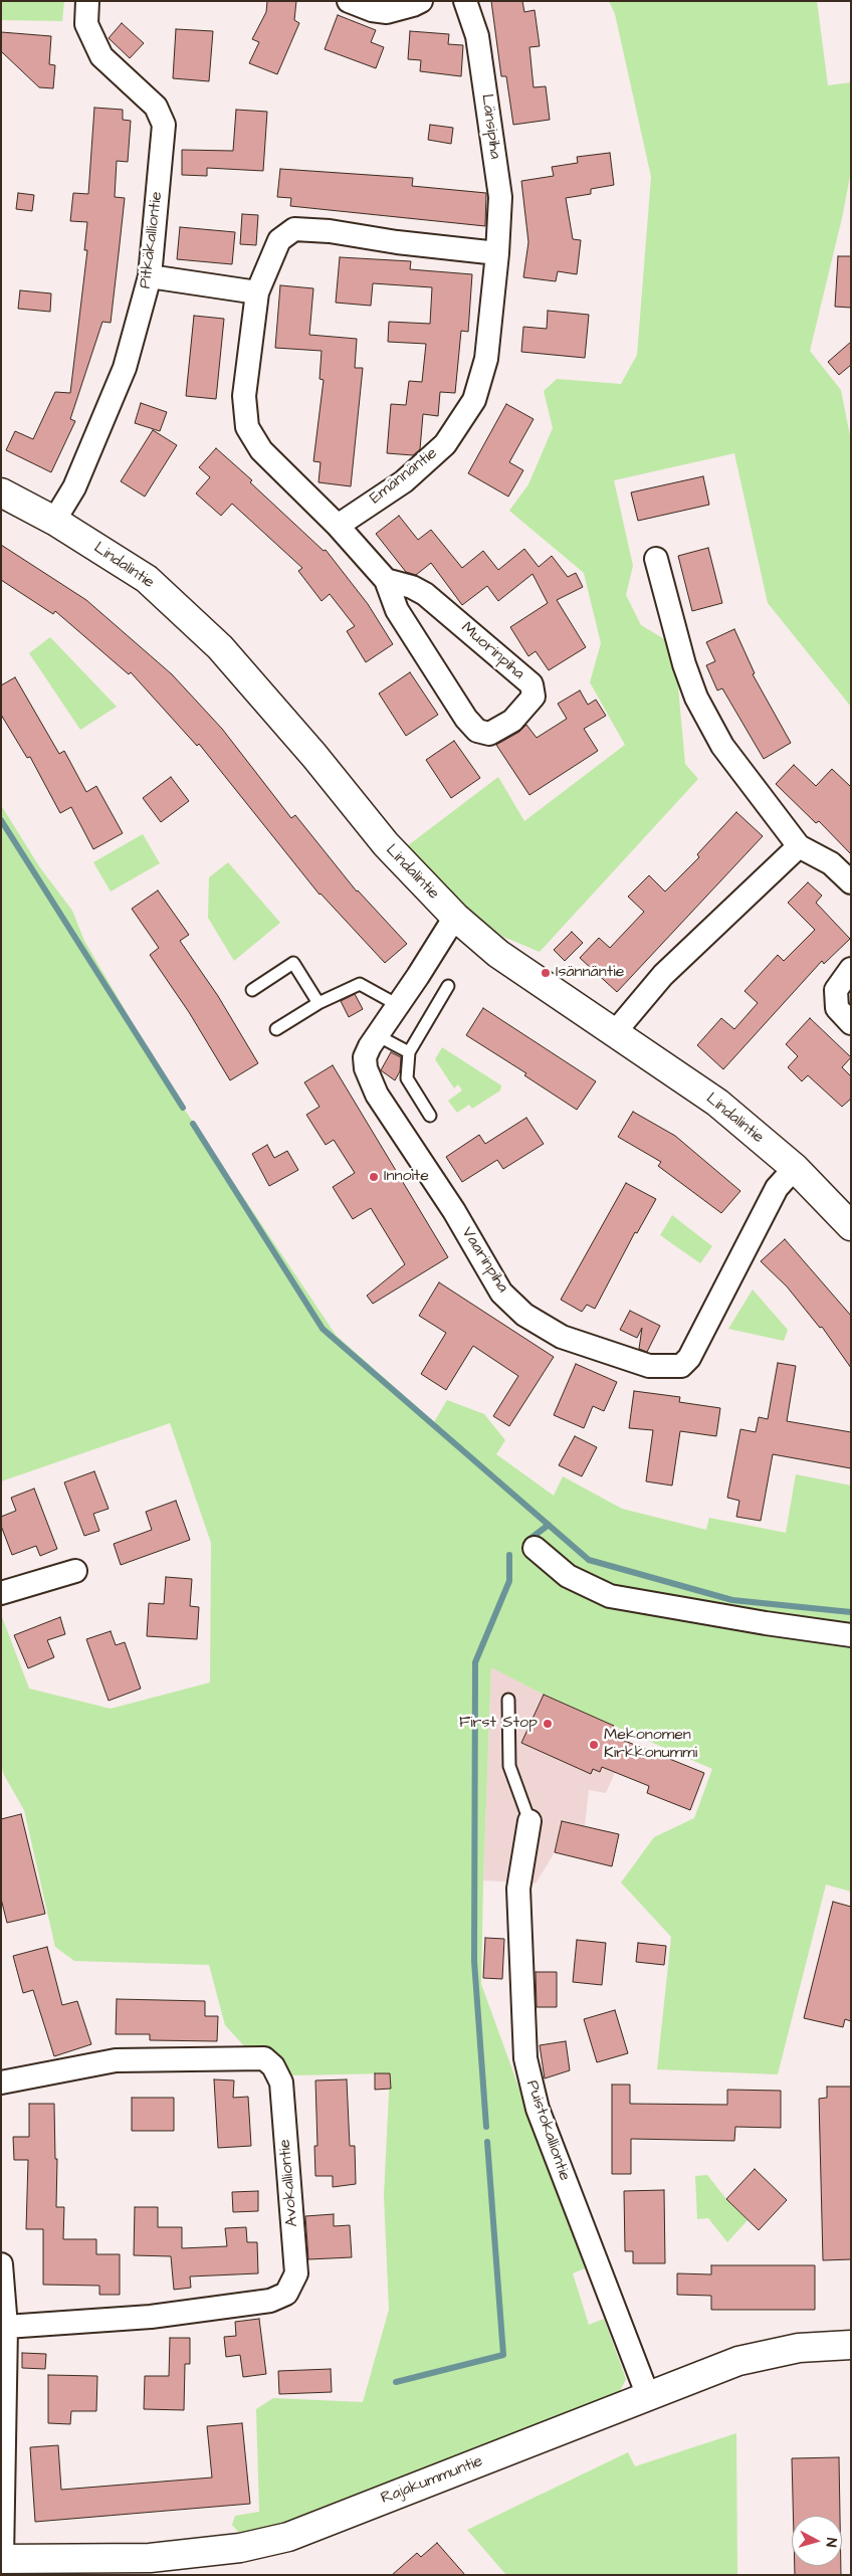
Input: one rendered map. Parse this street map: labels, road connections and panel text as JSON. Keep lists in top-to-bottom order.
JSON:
{
  "streets": {
    "street": [
      "Länsipiha",
      "Pitkäkalliontie",
      "Emännäntie",
      "Lindalintie",
      "Muorinpiha",
      "Vaarinpiha",
      "Puistokalliontie",
      "Avokalliontie",
      "Rajakummuntie"
    ]
  },
  "crossings": [
    ["Länsipiha", "Emännäntie"],
    ["Pitkäkalliontie", "Lindalintie"],
    ["Emännäntie", "Muorinpiha"],
    ["Lindalintie", "Vaarinpiha"],
    ["Puistokalliontie", "Rajakummuntie"]
  ],
  "places": [
    "Isännäntie",
    "Innoite",
    "First Stop",
    "Mekonomen Kirkkonummi"
  ],
  "north": "right"
}
